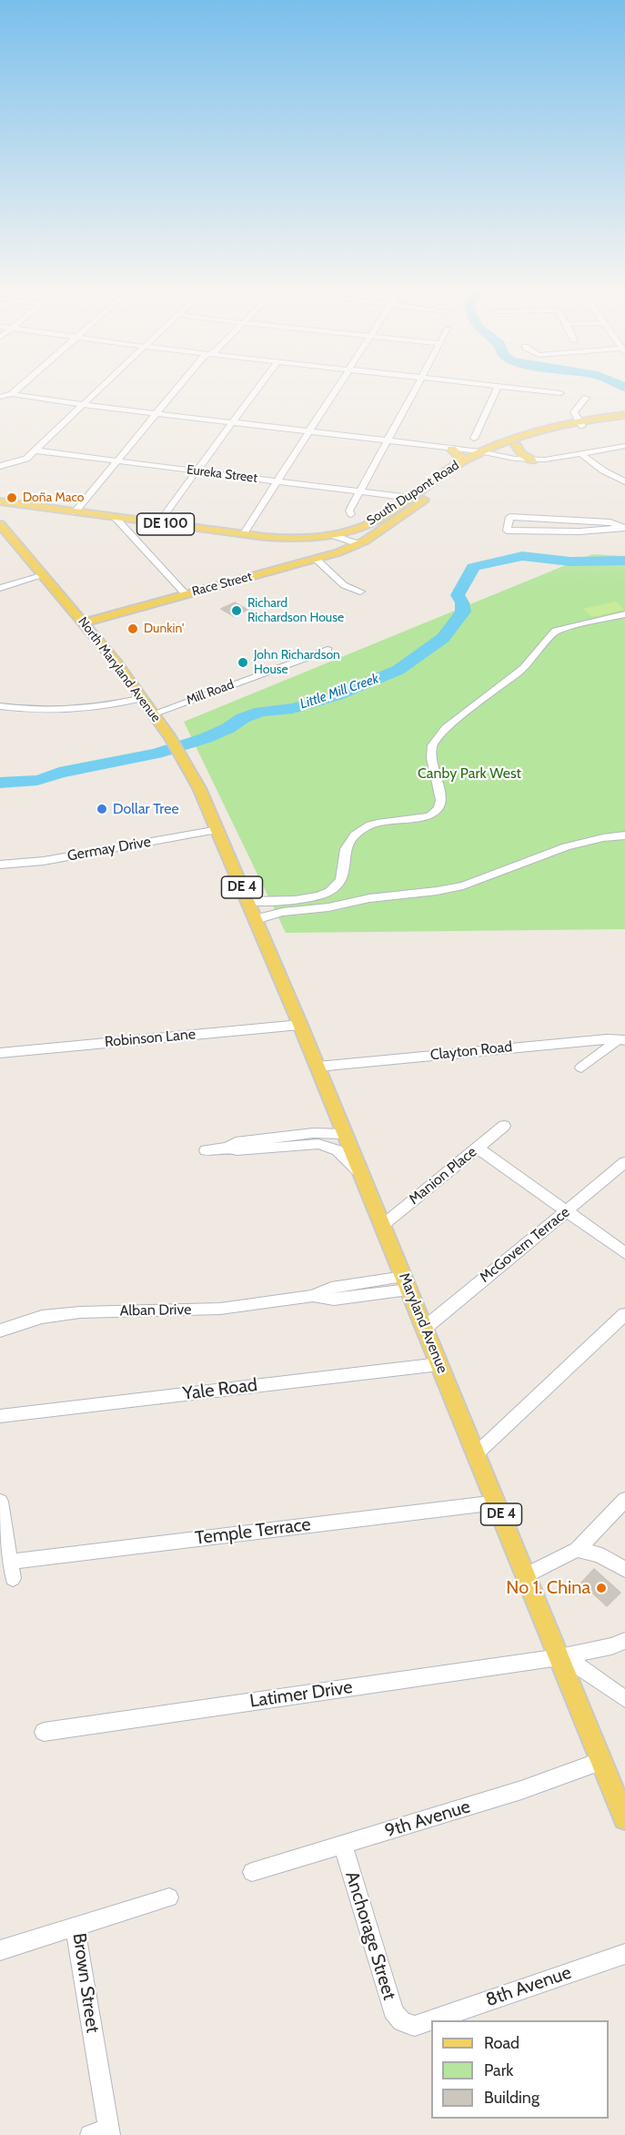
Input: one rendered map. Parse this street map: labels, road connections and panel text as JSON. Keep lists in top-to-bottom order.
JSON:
{
  "streets": {
    "main road": [
      "South Dupont Road",
      "DE 100",
      "Race Street",
      "North Maryland Avenue",
      "DE 4",
      "Maryland Avenue"
    ],
    "street": [
      "Eureka Street",
      "Mill Road",
      "Germay Drive",
      "Robinson Lane",
      "Clayton Road",
      "Manion Place",
      "McGovern Terrace",
      "Alban Drive",
      "Yale Road",
      "Temple Terrace",
      "Latimer Drive",
      "9th Avenue",
      "Anchorage Street",
      "Brown Street",
      "8th Avenue"
    ]
  },
  "crossings": [
    ["Eureka Street", "South Dupont Road"],
    ["South Dupont Road", "Race Street"],
    ["Race Street", "North Maryland Avenue"],
    ["North Maryland Avenue", "Mill Road"],
    ["North Maryland Avenue", "Germay Drive"],
    ["North Maryland Avenue", "Maryland Avenue"],
    ["Germay Drive", "Maryland Avenue"],
    ["Robinson Lane", "Maryland Avenue"],
    ["Clayton Road", "Maryland Avenue"],
    ["Manion Place", "Maryland Avenue"],
    ["McGovern Terrace", "Maryland Avenue"],
    ["Alban Drive", "Maryland Avenue"],
    ["Maryland Avenue", "Yale Road"],
    ["Maryland Avenue", "Temple Terrace"],
    ["Maryland Avenue", "Latimer Drive"],
    ["Maryland Avenue", "9th Avenue"],
    ["9th Avenue", "Anchorage Street"],
    ["Anchorage Street", "8th Avenue"]
  ],
  "water": ["Little Mill Creek"],
  "parks": ["Canby Park West"],
  "places": [
    "Doña Maco",
    "Richard Richardson House",
    "Dunkin'",
    "John Richardson House",
    "Dollar Tree",
    "No 1. China"
  ],
  "legend": ["Road", "Park", "Building"]
}
